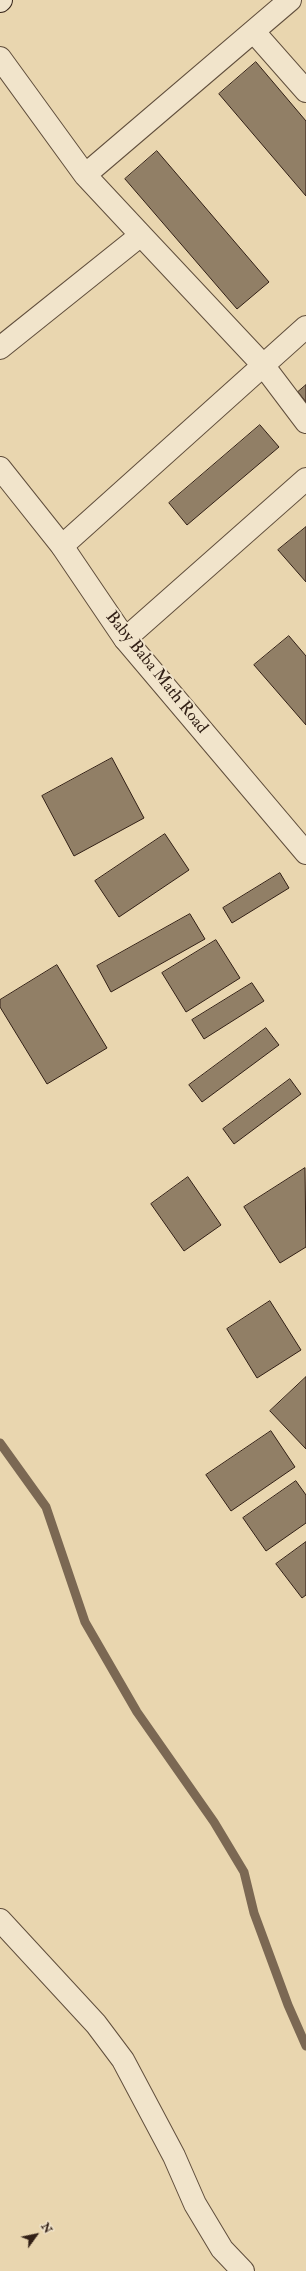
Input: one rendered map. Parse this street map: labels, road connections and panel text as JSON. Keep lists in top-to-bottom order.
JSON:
{
  "streets": {
    "street": ["Baby Baba Math Road"]
  },
  "north": "top right"
}
